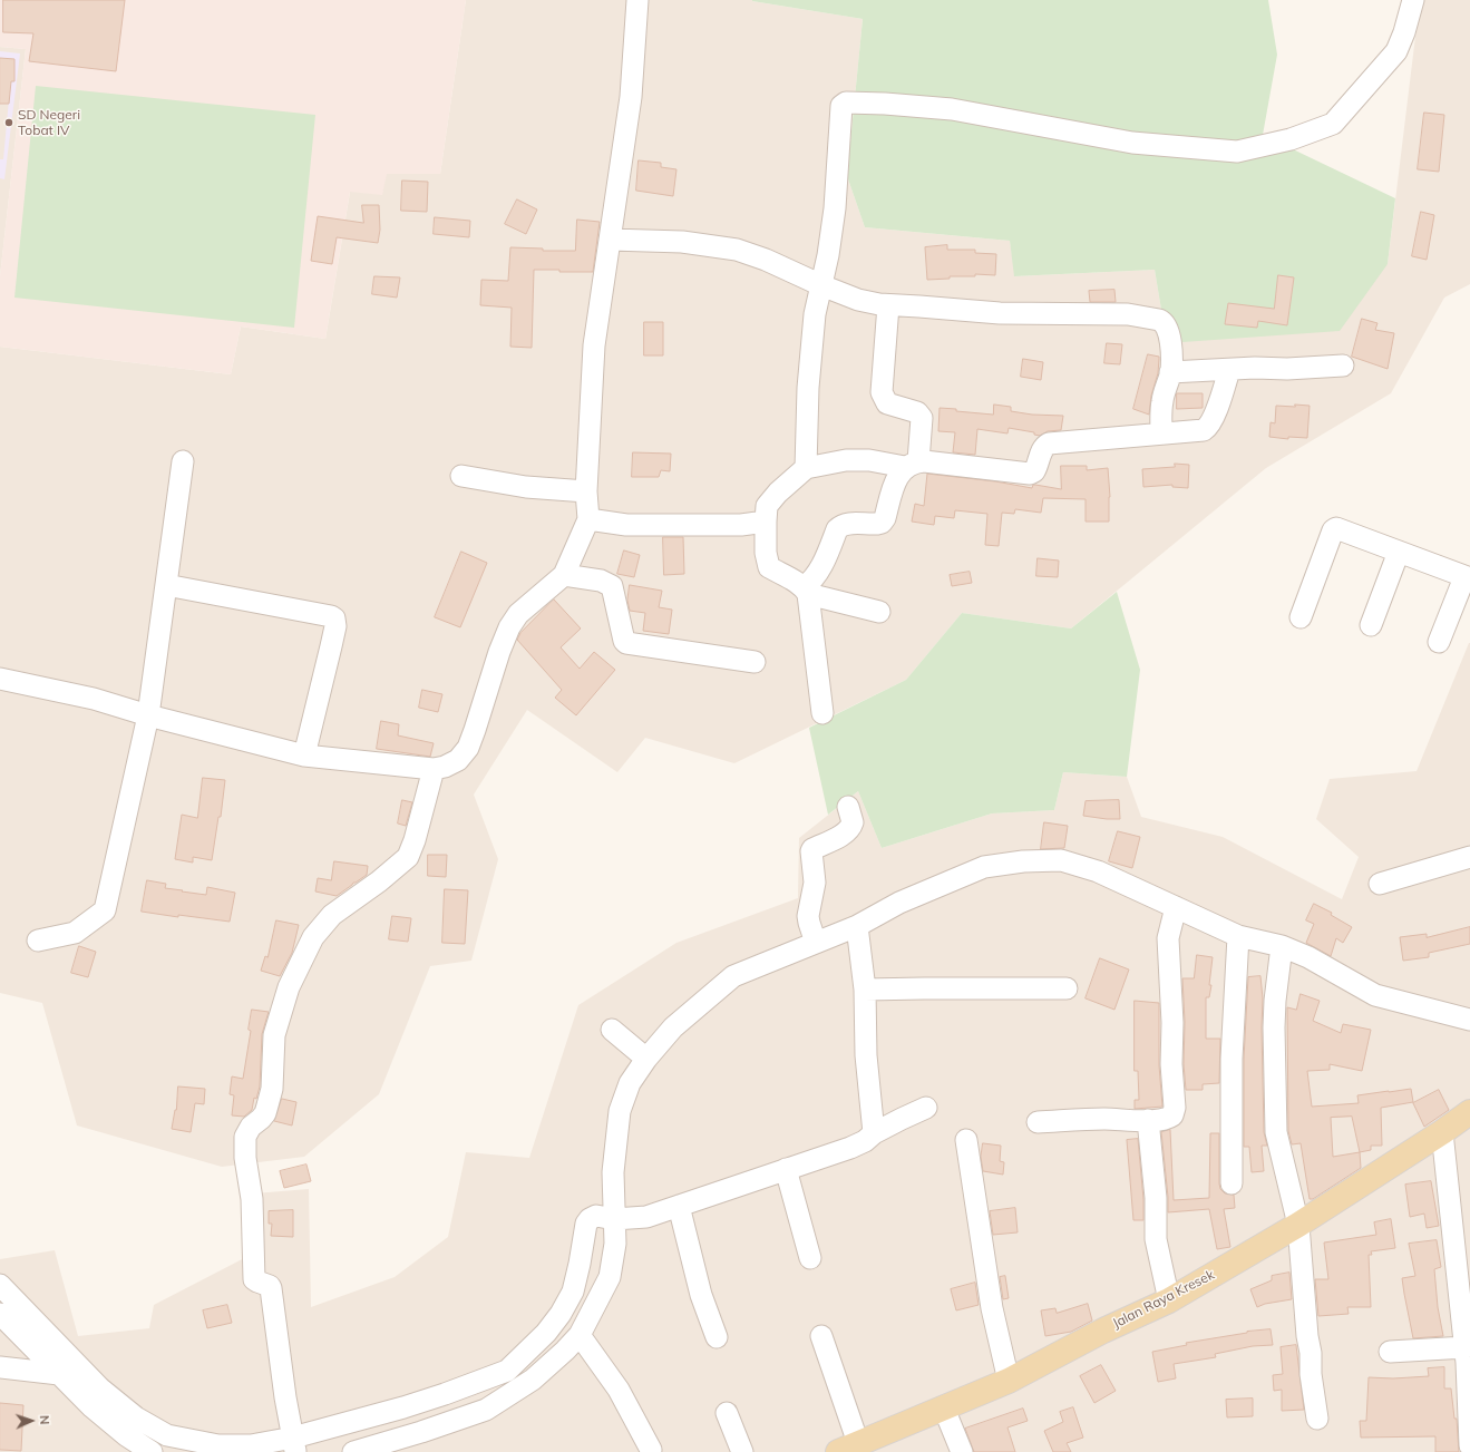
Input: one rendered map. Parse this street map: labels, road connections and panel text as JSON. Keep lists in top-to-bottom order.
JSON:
{
  "streets": {
    "main road": ["Jalan Raya Kresek"]
  },
  "places": ["SD Negeri Tobat IV"],
  "north": "right"
}
